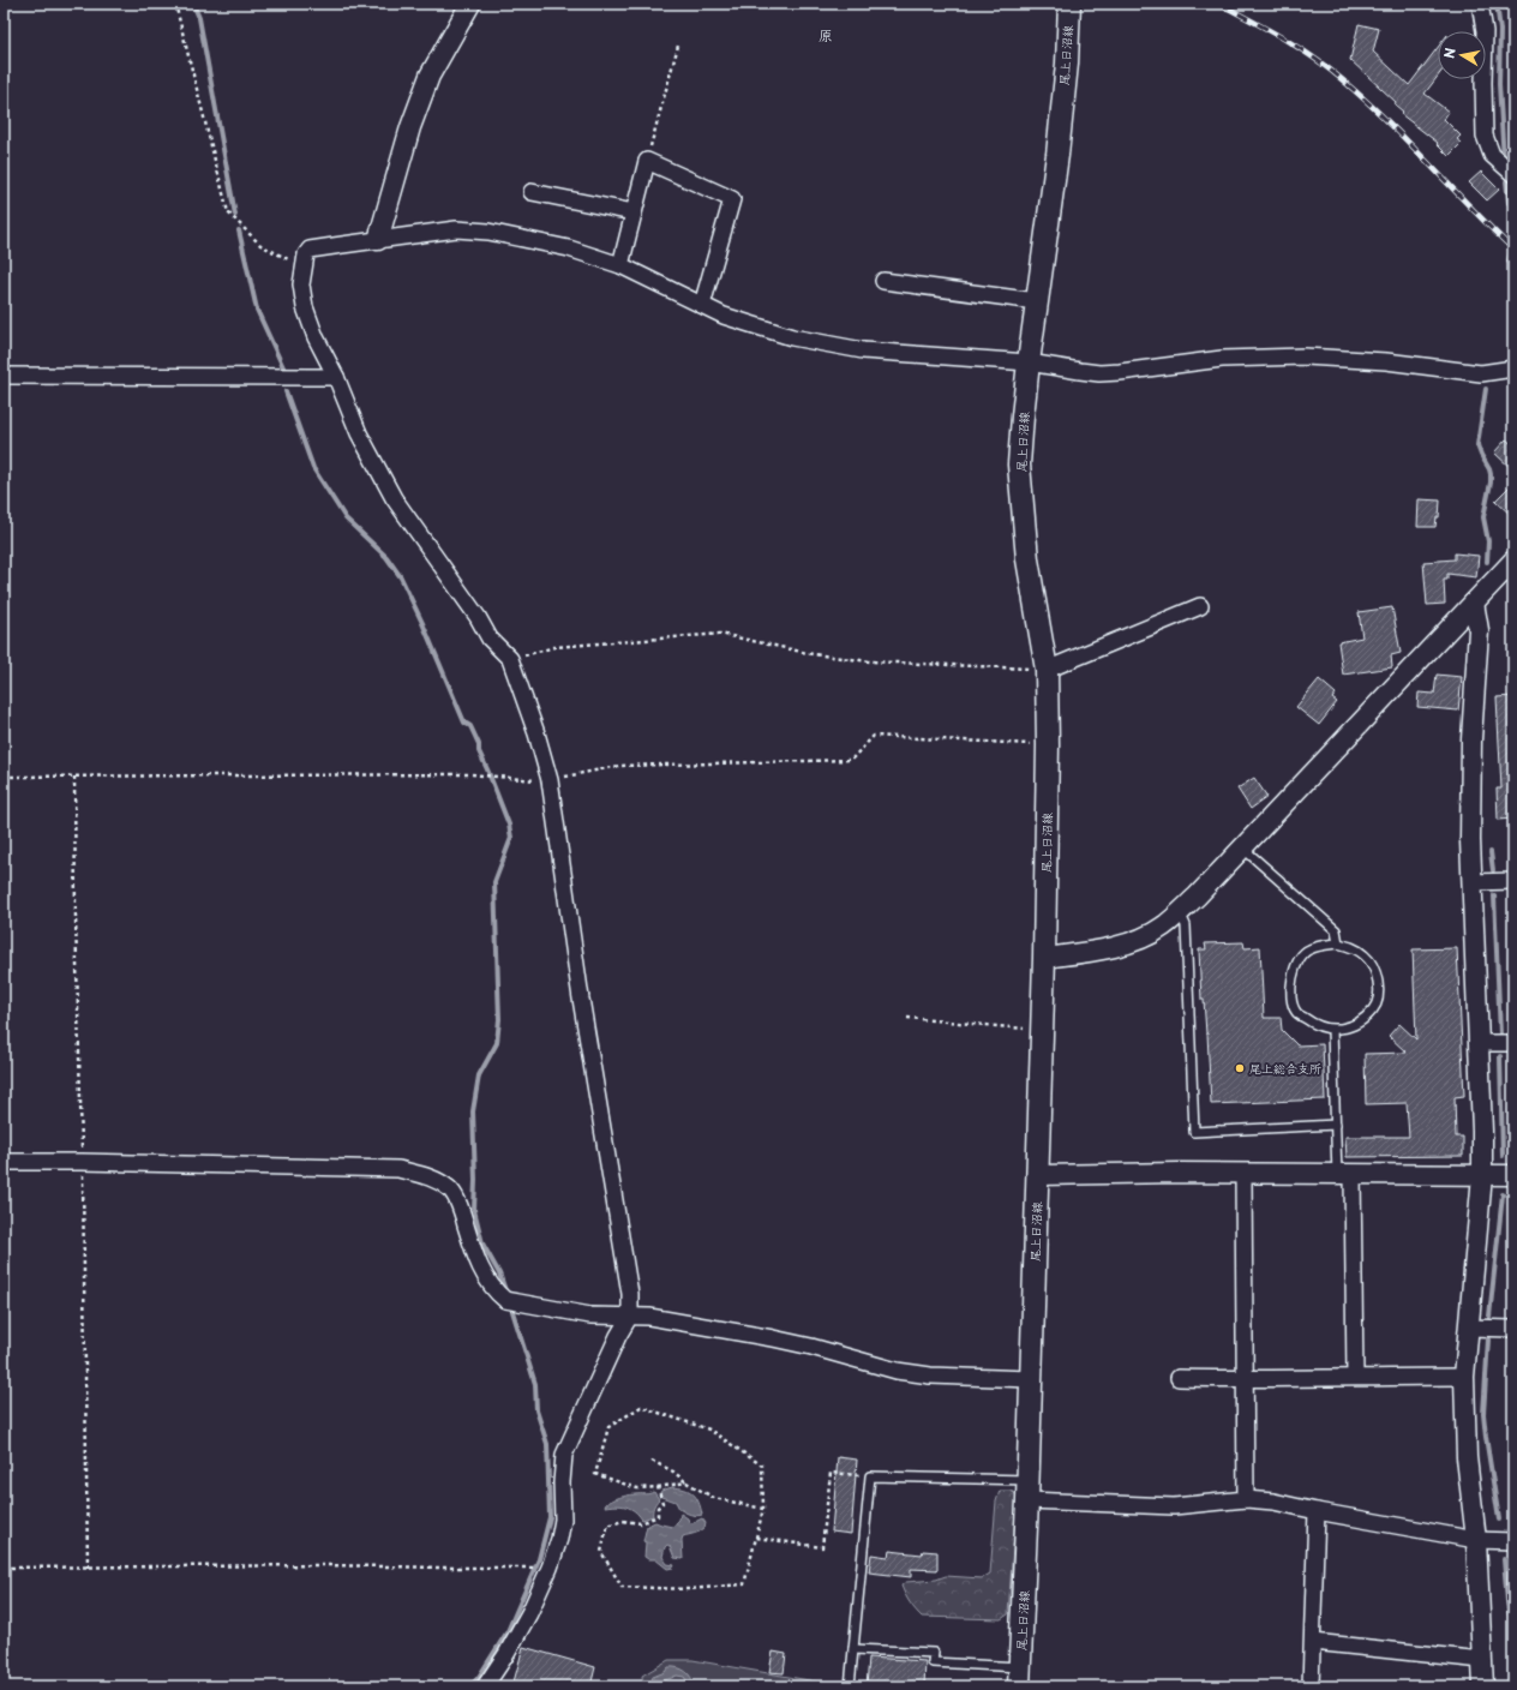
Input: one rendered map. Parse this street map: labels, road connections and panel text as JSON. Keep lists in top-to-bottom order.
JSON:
{
  "streets": {
    "main road": ["尾上日沼線"]
  },
  "districts": ["原"],
  "places": ["尾上総合支所"],
  "north": "left"
}
